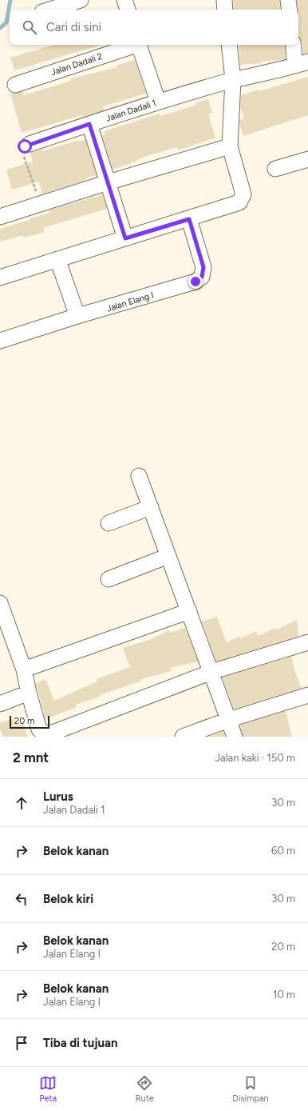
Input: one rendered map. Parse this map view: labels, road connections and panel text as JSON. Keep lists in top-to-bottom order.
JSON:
{
  "streets": {
    "street": ["Jalan Dadali 2", "Jalan Dadali 1", "Jalan Elang I"]
  },
  "scale_bar": "20 m",
  "page": {
    "search": "Cari di sini",
    "scale": "20 m",
    "heading": ["2 mnt", "Jalan kaki · 150 m"],
    "list": [
      ["Lurus", "Jalan Dadali 1", "30 m"],
      ["Belok kanan", "60 m"],
      ["Belok kiri", "30 m"],
      ["Belok kanan", "Jalan Elang I", "20 m"],
      ["Belok kanan", "Jalan Elang I", "10 m"],
      "Tiba di tujuan"
    ],
    "nav": ["Peta", "Rute", "Disimpan"]
  }
}
